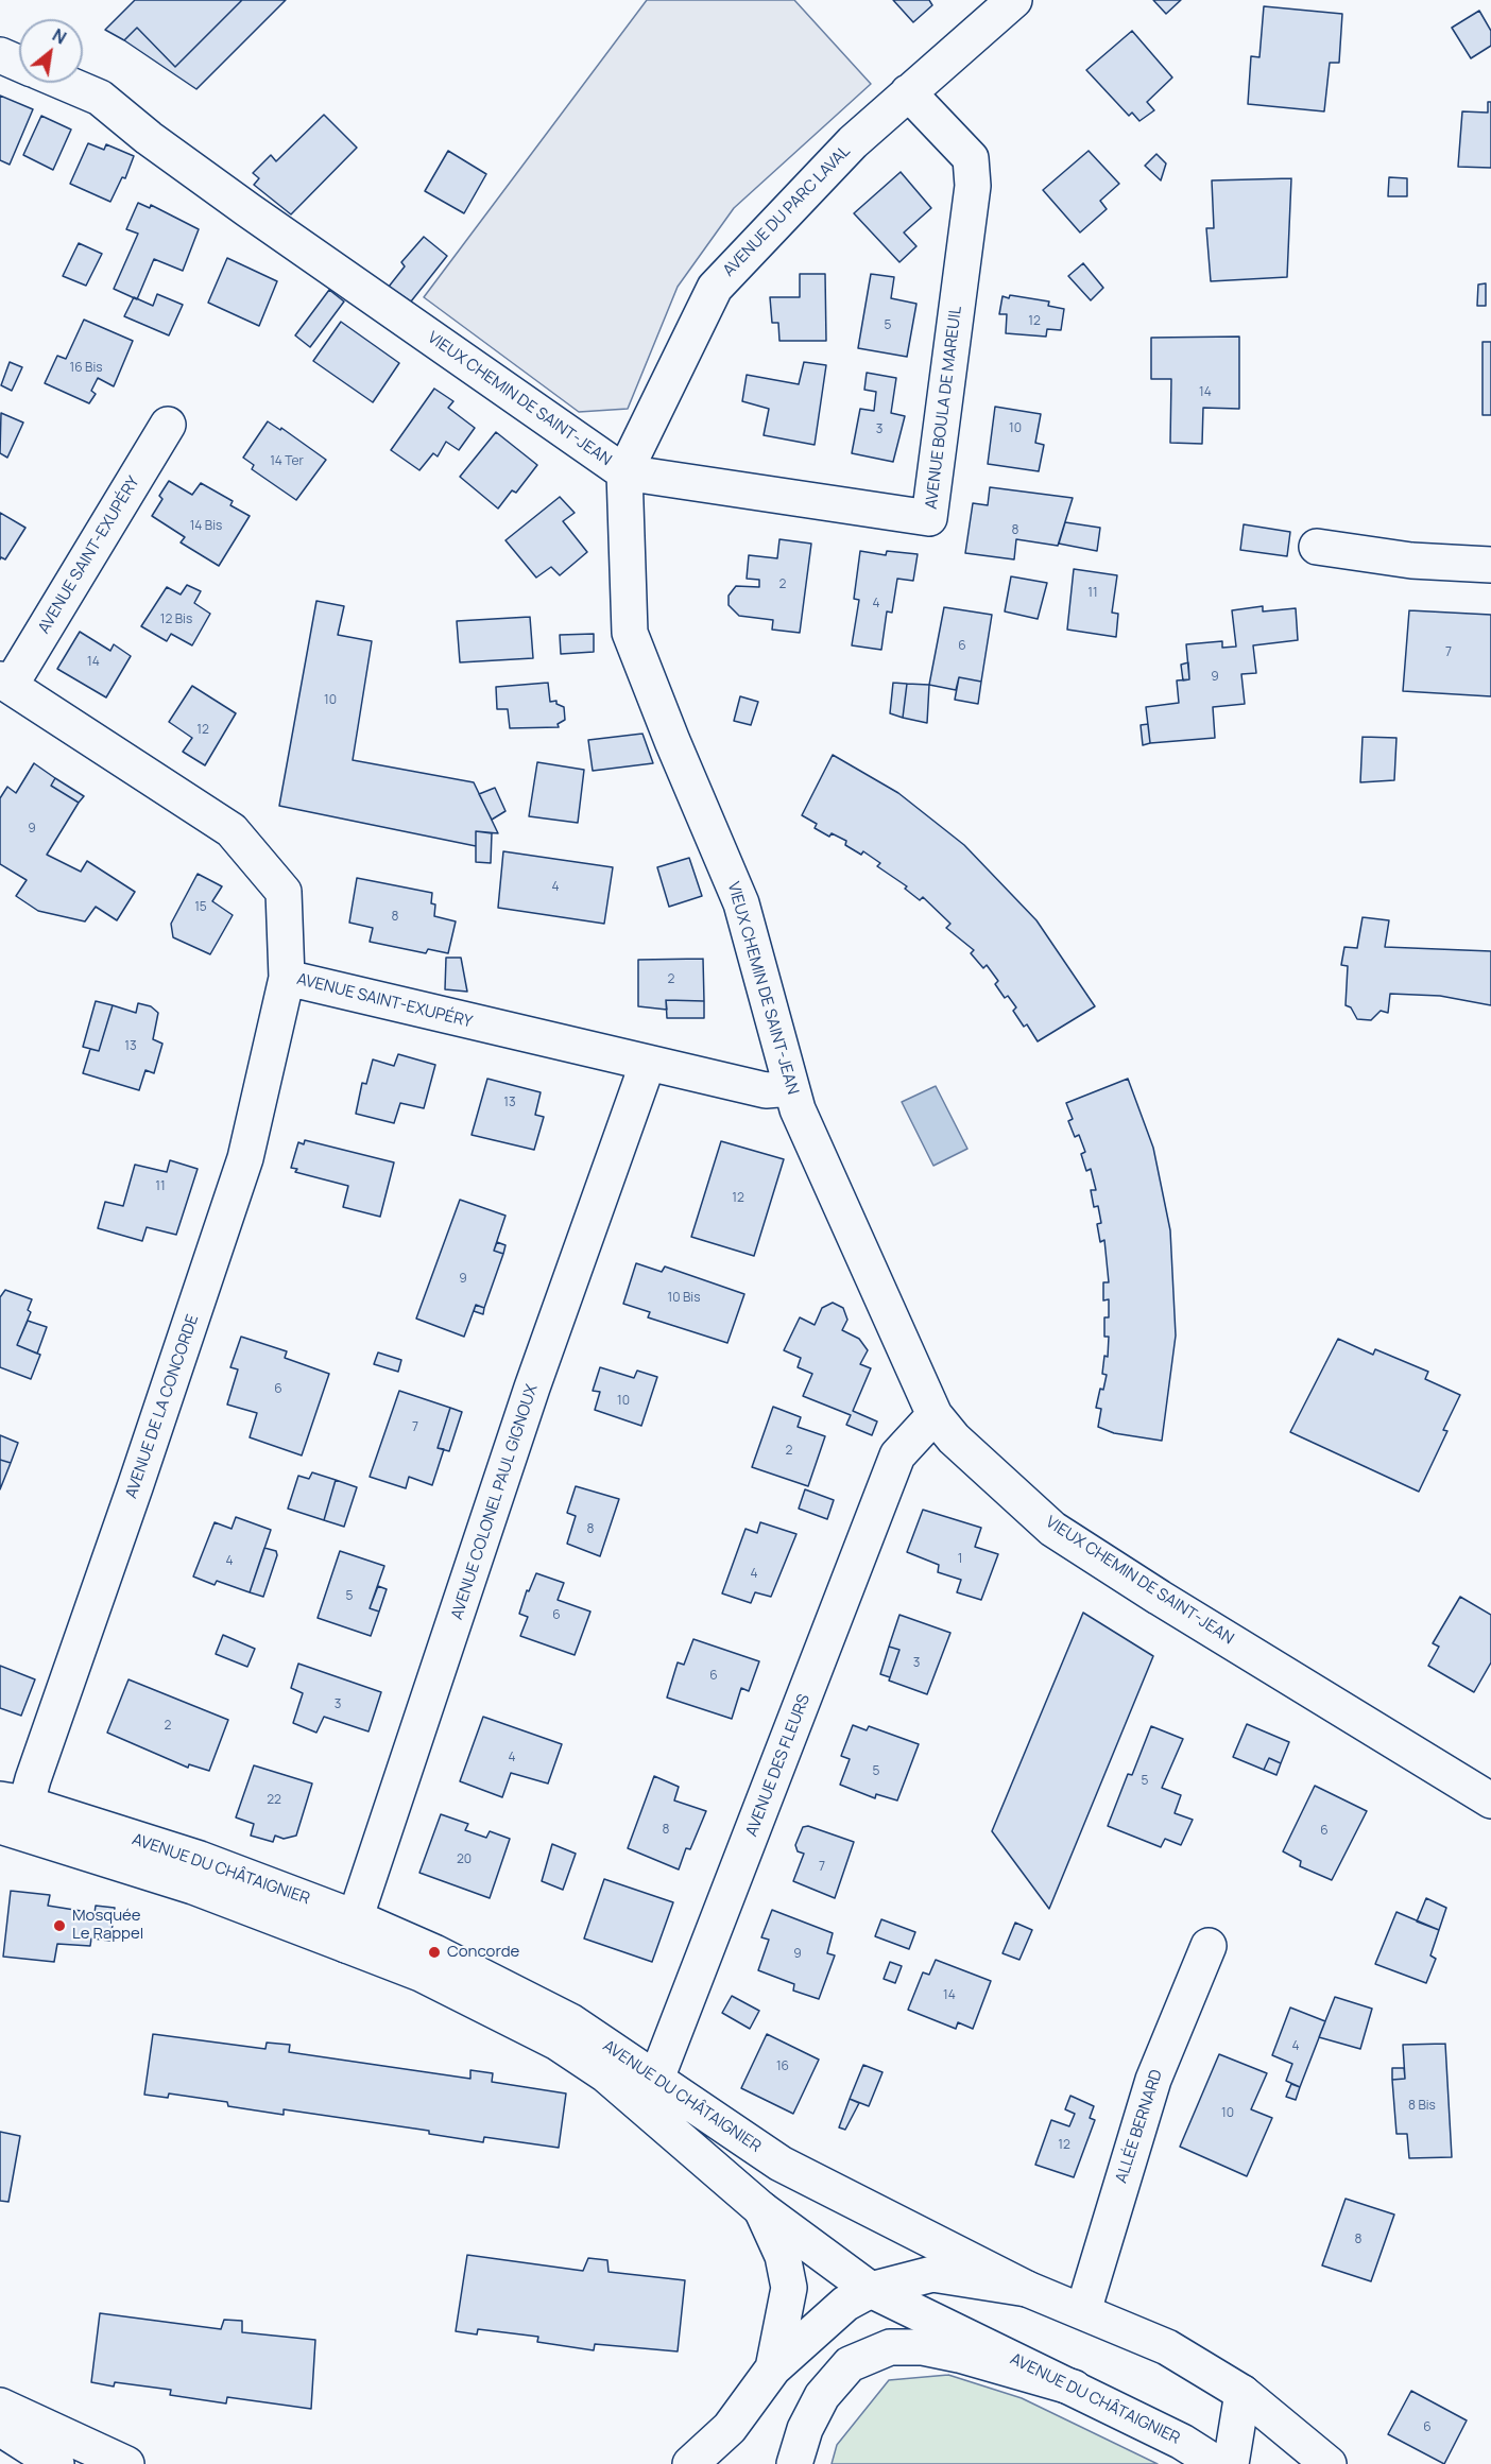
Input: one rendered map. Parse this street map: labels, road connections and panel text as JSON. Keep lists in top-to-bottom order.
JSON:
{
  "streets": {
    "main road": [
      "AVENUE DU PARC LAVAL",
      "VIEUX CHEMIN DE SAINT-JEAN",
      "AVENUE BOULA DE MAREUIL",
      "AVENUE SAINT-EXUPÉRY",
      "AVENUE DE LA CONCORDE",
      "AVENUE COLONEL PAUL GIGNOUX",
      "AVENUE DES FLEURS",
      "AVENUE DU CHÂTAIGNIER",
      "ALLÉE BERNARD"
    ]
  },
  "crossings": [
    ["AVENUE DU PARC LAVAL", "VIEUX CHEMIN DE SAINT-JEAN"],
    ["AVENUE DU PARC LAVAL", "AVENUE BOULA DE MAREUIL"],
    ["VIEUX CHEMIN DE SAINT-JEAN", "AVENUE BOULA DE MAREUIL"],
    ["VIEUX CHEMIN DE SAINT-JEAN", "AVENUE SAINT-EXUPÉRY"],
    ["VIEUX CHEMIN DE SAINT-JEAN", "AVENUE DES FLEURS"],
    ["AVENUE SAINT-EXUPÉRY", "AVENUE DE LA CONCORDE"],
    ["AVENUE SAINT-EXUPÉRY", "AVENUE COLONEL PAUL GIGNOUX"],
    ["AVENUE DE LA CONCORDE", "AVENUE DU CHÂTAIGNIER"],
    ["AVENUE COLONEL PAUL GIGNOUX", "AVENUE DU CHÂTAIGNIER"],
    ["AVENUE DES FLEURS", "AVENUE DU CHÂTAIGNIER"],
    ["AVENUE DU CHÂTAIGNIER", "ALLÉE BERNARD"]
  ],
  "places": ["Mosquée Le Rappel", "Concorde"],
  "house_numbers": [
    "12",
    "5",
    "16 Bis",
    "14",
    "10",
    "3",
    "14 Ter",
    "14 Bis",
    "8",
    "2",
    "11",
    "4",
    "12 Bis",
    "6",
    "7",
    "14",
    "9",
    "10",
    "12",
    "9",
    "4",
    "15",
    "8",
    "2",
    "13",
    "13",
    "11",
    "12",
    "9",
    "10 Bis",
    "6",
    "10",
    "7",
    "2",
    "8",
    "1",
    "4",
    "4",
    "5",
    "6",
    "3",
    "6",
    "3",
    "2",
    "4",
    "5",
    "5",
    "22",
    "8",
    "6",
    "20",
    "7",
    "9",
    "14",
    "4",
    "16",
    "8 Bis",
    "10",
    "12",
    "8",
    "6"
  ],
  "north": "top right"
}
